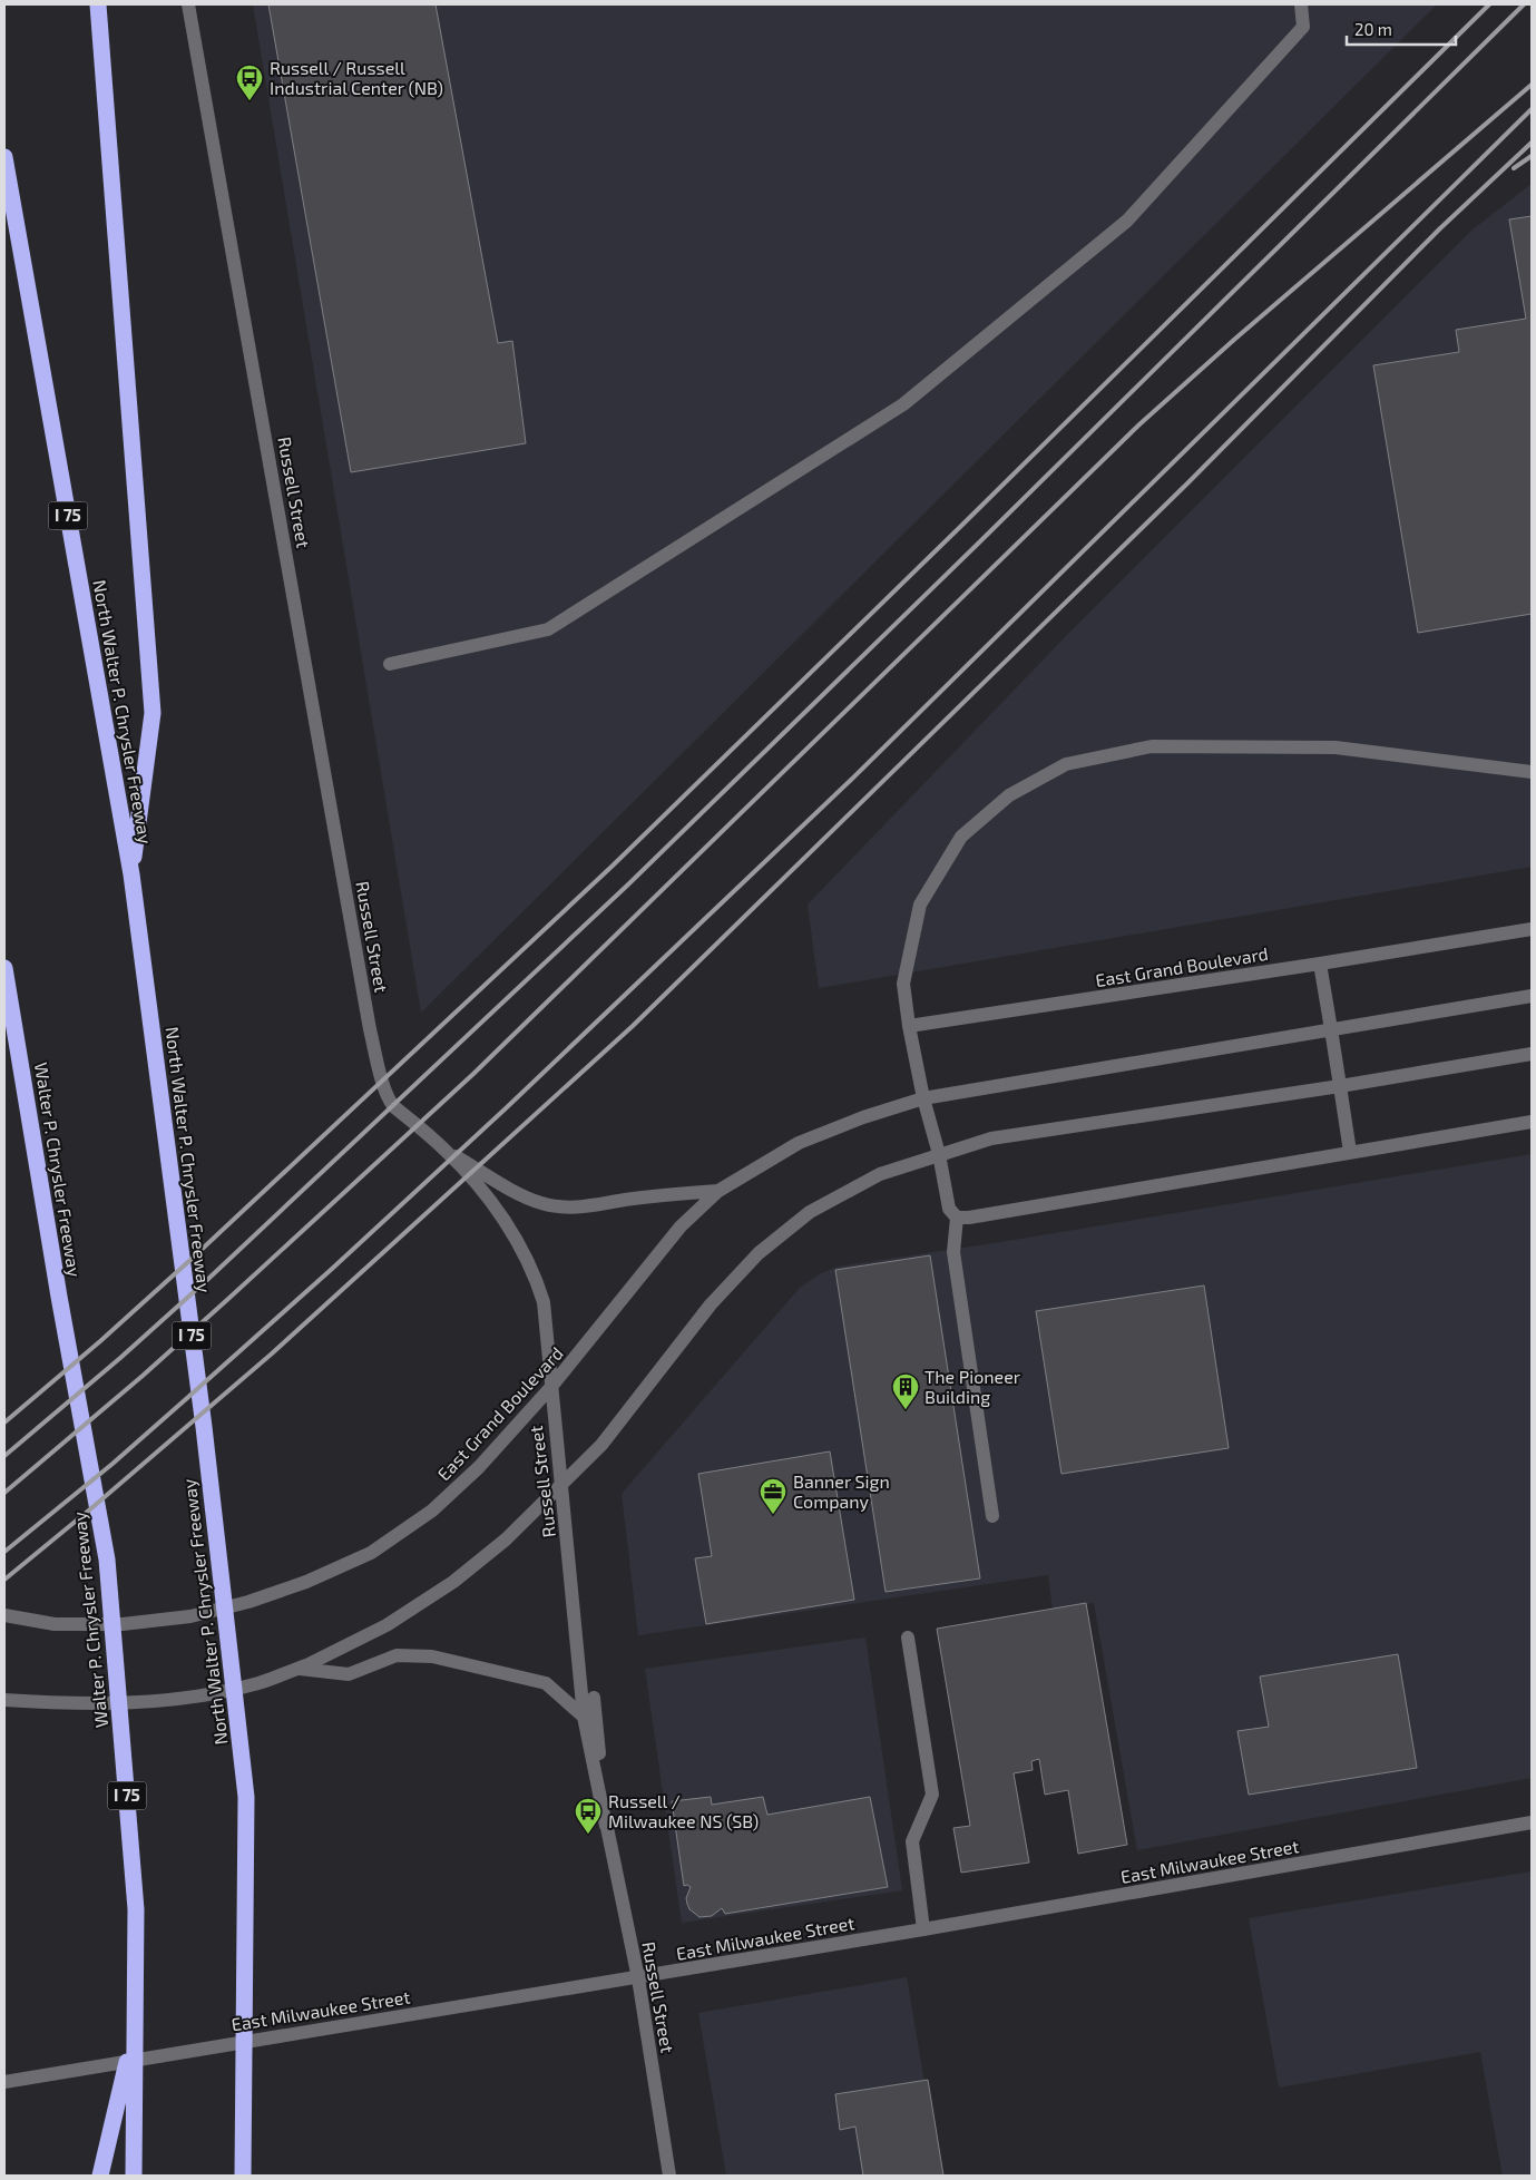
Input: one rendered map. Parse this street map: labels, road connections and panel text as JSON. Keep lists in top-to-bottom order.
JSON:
{
  "streets": {
    "highway": ["I 75", "North Walter P. Chrysler Freeway", "Walter P. Chrysler Freeway"],
    "main road": ["Russell Street", "East Grand Boulevard", "East Milwaukee Street"]
  },
  "crossings": [
    ["Russell Street", "East Grand Boulevard"],
    ["Russell Street", "East Milwaukee Street"]
  ],
  "places": {
    "bus stop": ["Russell / Russell Industrial Center (NB)", "Russell / Milwaukee NS (SB)"],
    "building": ["The Pioneer Building"],
    "office": ["Banner Sign Company"]
  },
  "scale_bar": "20 m"
}
